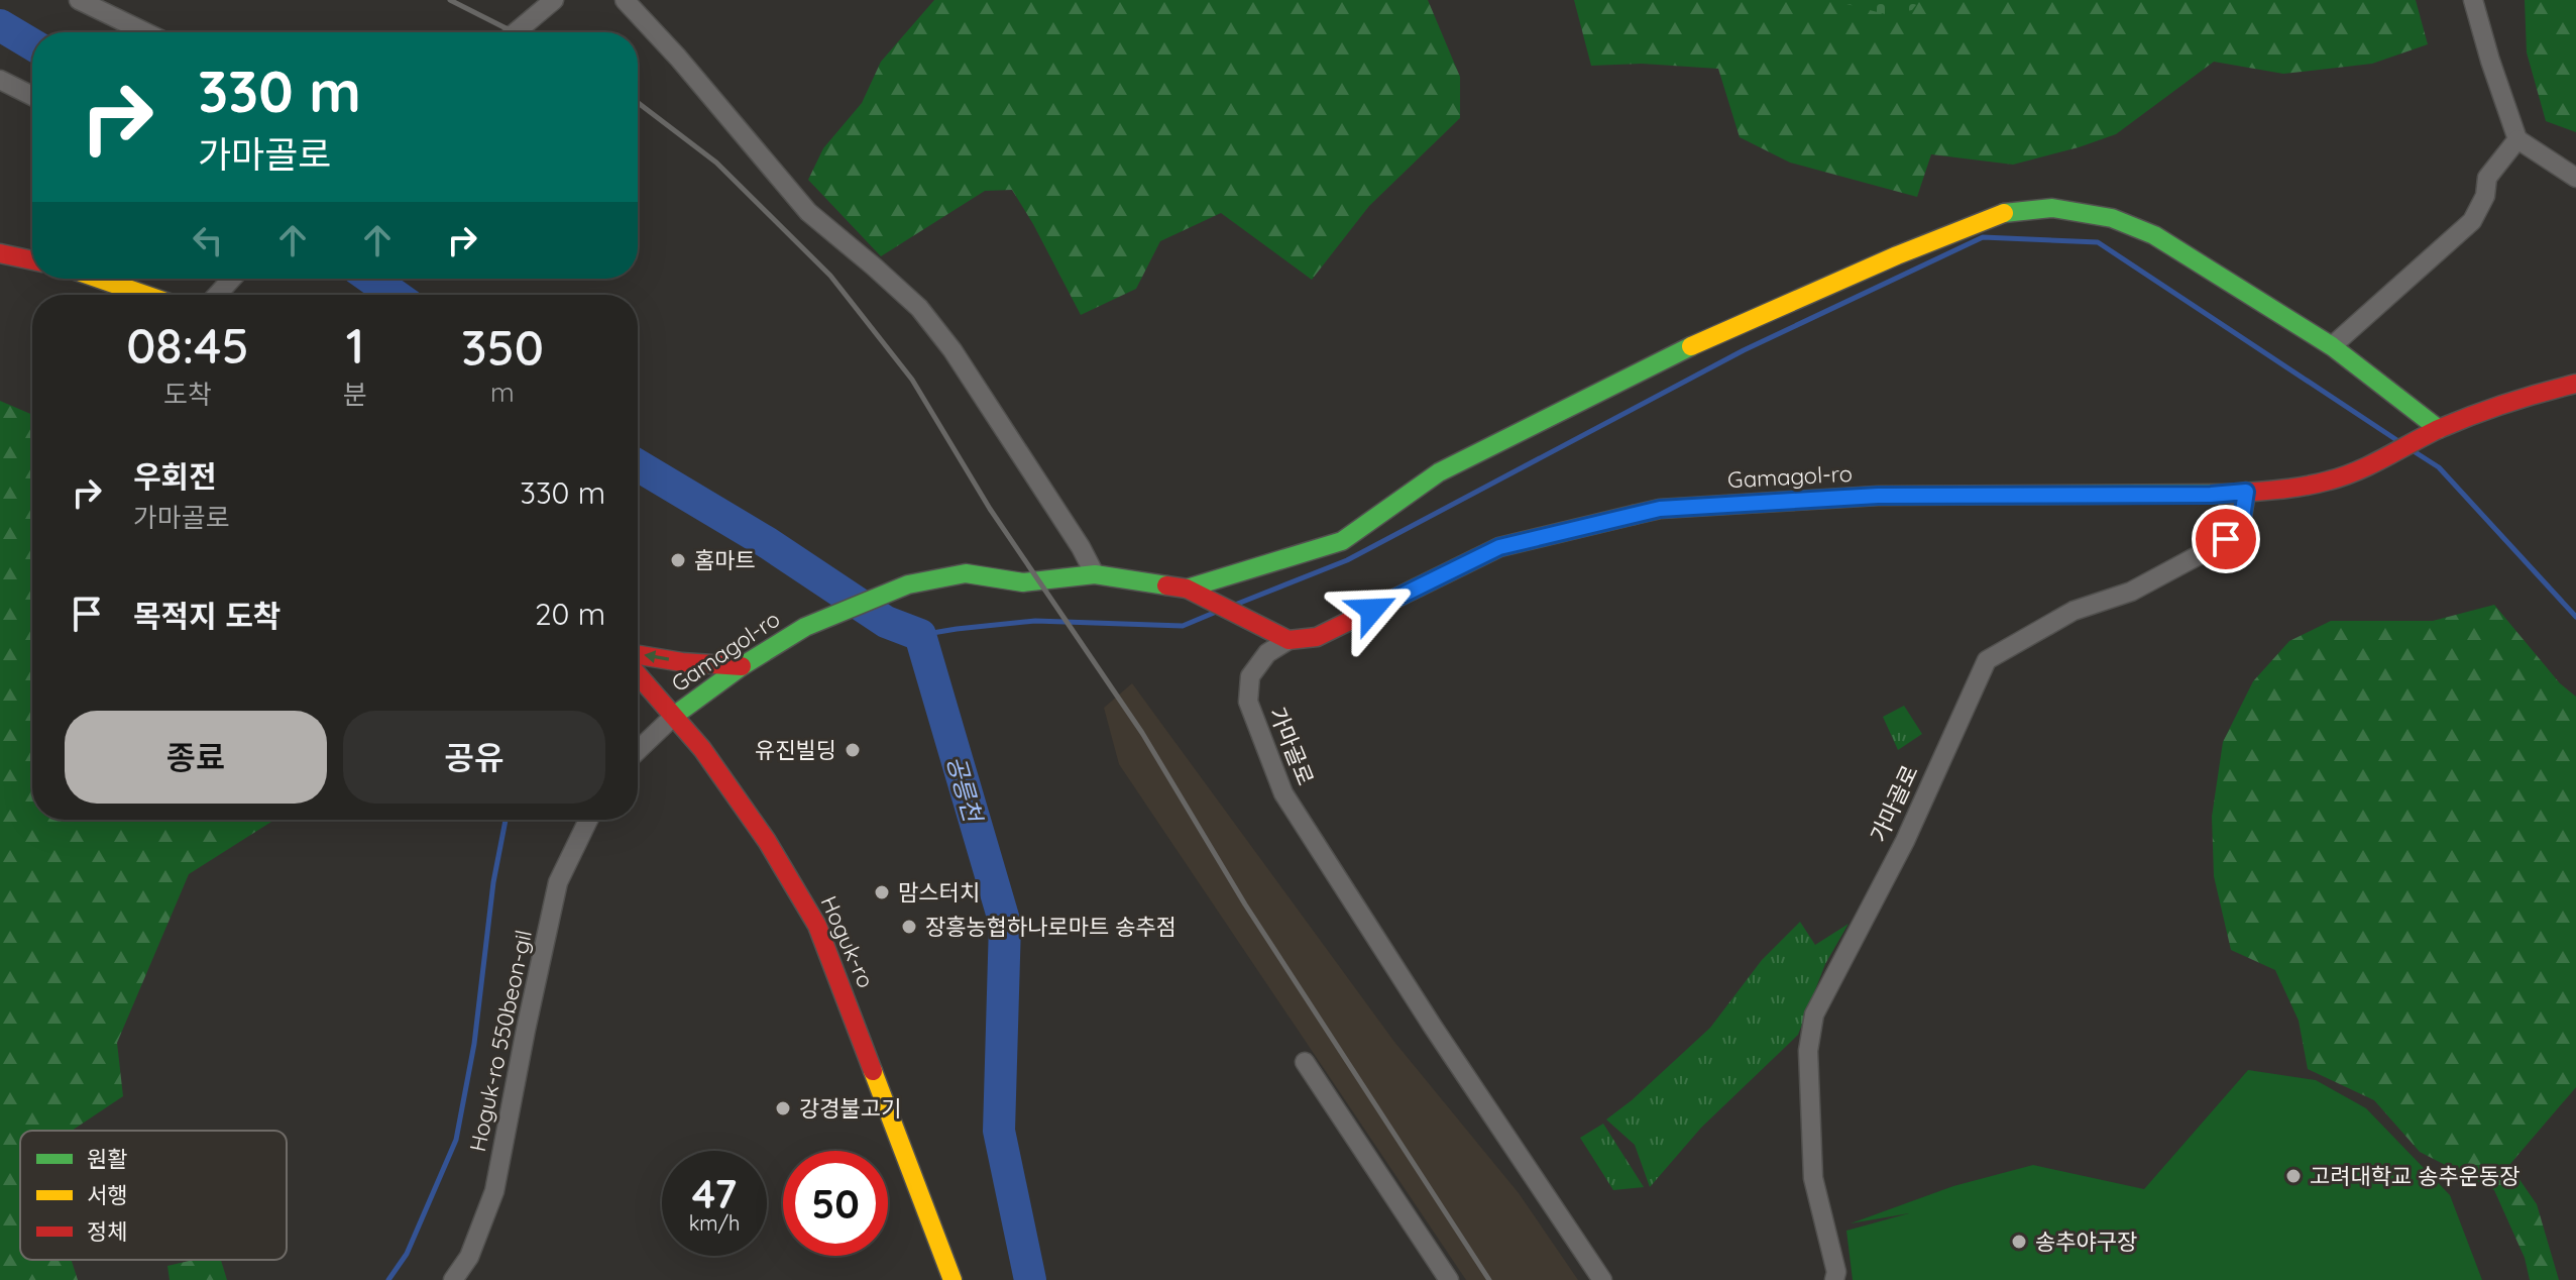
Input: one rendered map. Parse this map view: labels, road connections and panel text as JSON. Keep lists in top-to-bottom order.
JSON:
{
  "streets": {
    "street": [
      "Gamagol-ro",
      "가마골로",
      "Hoguk-ro",
      "Hoguk-ro 550beon-gil"
    ]
  },
  "crossings": [
    ["Gamagol-ro", "가마골로"],
    ["Gamagol-ro", "Hoguk-ro"]
  ],
  "water": ["공릉천"],
  "places": [
    "홈마트",
    "유진빌딩",
    "맘스터치",
    "장흥농협하나로마트 송추점",
    "강경불고기",
    "고려대학교 송추운동장",
    "송추야구장"
  ],
  "legend": ["원활", "서행", "정체"],
  "page": {
    "turn": ["330 m", "가마골로"],
    "eta": [
      "08:45",
      "도착",
      "1",
      "분",
      "350",
      "m"
    ],
    "list": [
      {
        "name": "우회전",
        "note": "가마골로",
        "value": "330 m"
      },
      {
        "name": "목적지 도착",
        "value": "20 m"
      }
    ],
    "buttons": ["종료", "공유"],
    "speed": "47 km/h",
    "limit": "50"
  }
}
